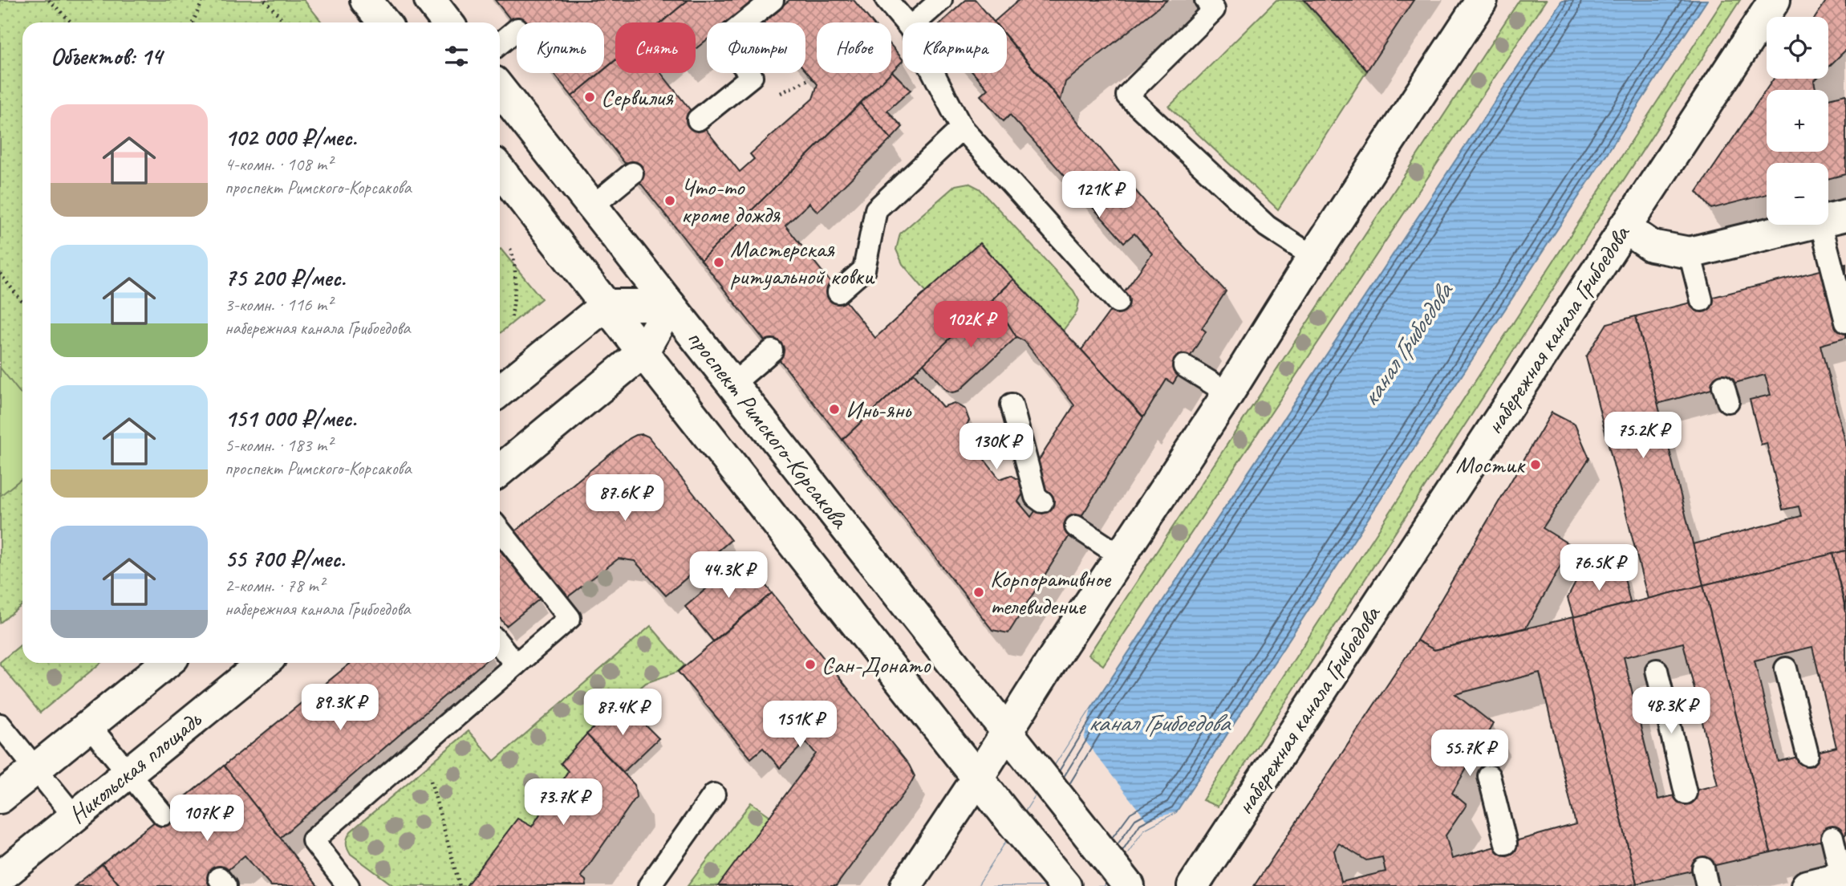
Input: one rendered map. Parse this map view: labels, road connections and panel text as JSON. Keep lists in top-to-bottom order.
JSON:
{
  "streets": {
    "street": ["набережная канала Грибоедова", "проспект Римского-Корсакова", "Никольская площадь"]
  },
  "water": ["канал Грибоедова"],
  "places": [
    "Сервилия",
    "Что-то кроме дождя",
    "Мастерская ритуальной ковки",
    "Инь-янь",
    "Мостик",
    "Корпоративное телевидение",
    "Сан-Донато"
  ],
  "page": {
    "map_buttons": ["+", "−"],
    "chip": [
      "Купить",
      "Снять",
      "Фильтры",
      "Новое",
      "Квартира"
    ],
    "heading": "Объектов: 14",
    "list": [
      {
        "name": "102 000 ₽/мес.",
        "note": "4-комн. · 108 m² · проспект Римского-Корсакова"
      },
      {
        "name": "75 200 ₽/мес.",
        "note": "3-комн. · 116 m² · набережная канала Грибоедова"
      },
      {
        "name": "151 000 ₽/мес.",
        "note": "5-комн. · 183 m² · проспект Римского-Корсакова"
      },
      {
        "name": "55 700 ₽/мес.",
        "note": "2-комн. · 78 m² · набережная канала Грибоедова"
      }
    ],
    "price": [
      "121K ₽",
      "102K ₽",
      "75.2K ₽",
      "130K ₽",
      "87.6K ₽",
      "76.5K ₽",
      "44.3K ₽",
      "89.3K ₽",
      "48.3K ₽",
      "87.4K ₽",
      "151K ₽",
      "55.7K ₽",
      "73.7K ₽",
      "107K ₽"
    ]
  }
}
